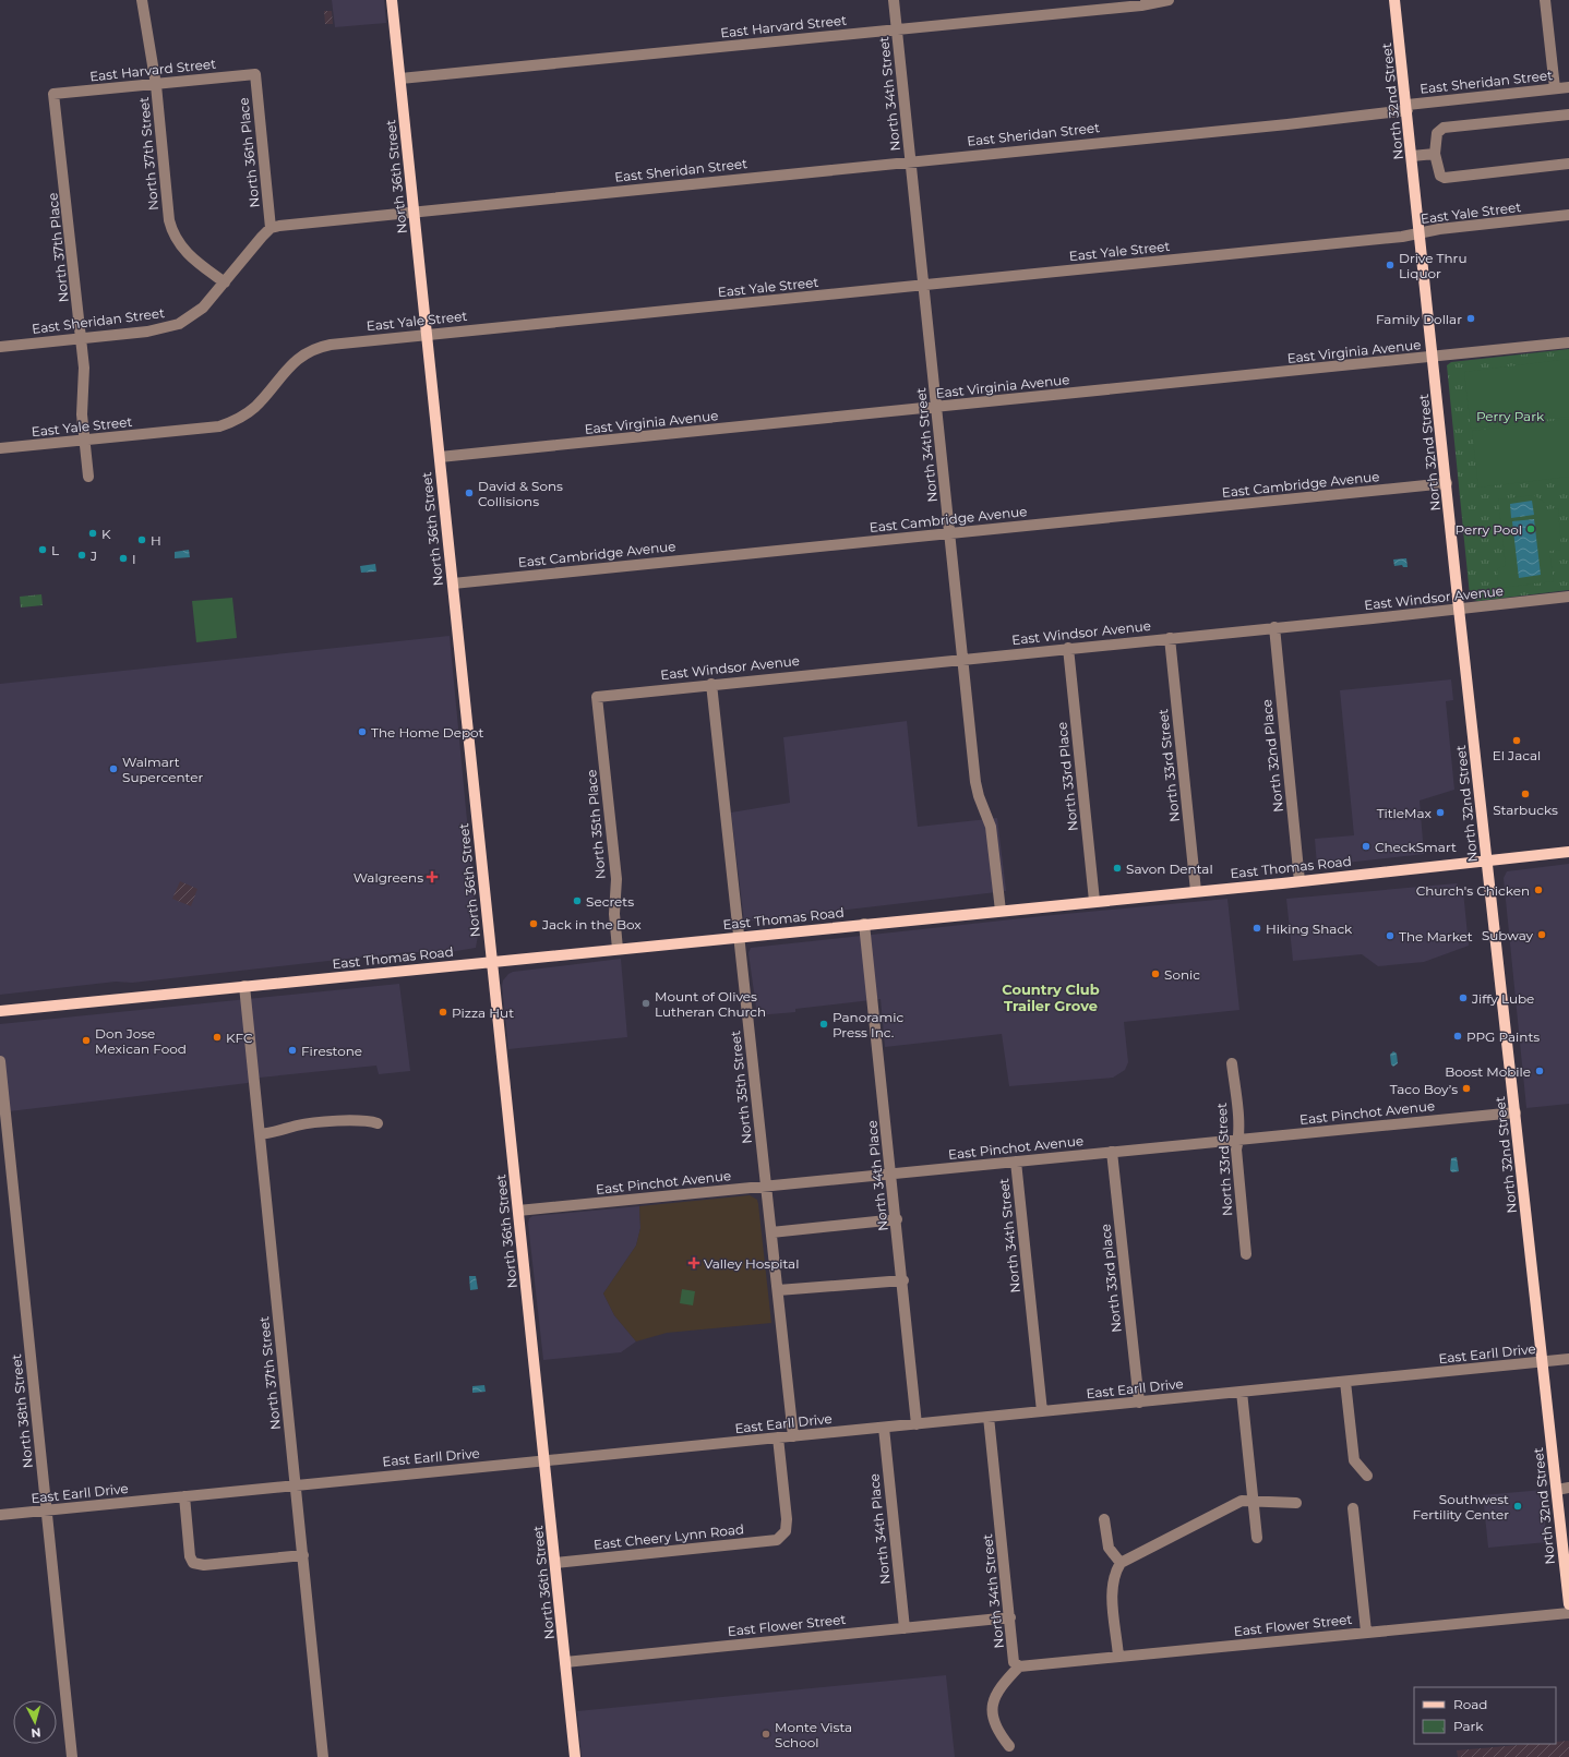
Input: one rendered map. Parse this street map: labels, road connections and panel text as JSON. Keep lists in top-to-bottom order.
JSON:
{
  "streets": {
    "main road": ["North 32nd Street", "North 36th Street", "East Thomas Road"],
    "street": [
      "East Harvard Street",
      "East Sheridan Street",
      "North 34th Street",
      "North 36th Place",
      "North 37th Street",
      "East Yale Street",
      "North 37th Place",
      "East Virginia Avenue",
      "East Cambridge Avenue",
      "East Windsor Avenue",
      "North 32nd Place",
      "North 33rd Street",
      "North 33rd Place",
      "North 35th Place",
      "North 35th Street",
      "East Pinchot Avenue",
      "North 34th Place",
      "North 33rd place",
      "East Earll Drive",
      "North 38th Street",
      "East Cheery Lynn Road",
      "East Flower Street"
    ]
  },
  "crossings": [
    ["East Harvard Street", "North 34th Street"],
    ["East Harvard Street", "North 36th Place"],
    ["East Harvard Street", "North 37th Street"],
    ["East Harvard Street", "North 36th Street"],
    ["East Harvard Street", "North 37th Place"],
    ["East Sheridan Street", "North 34th Street"],
    ["East Sheridan Street", "North 32nd Street"],
    ["East Sheridan Street", "North 36th Place"],
    ["East Sheridan Street", "North 37th Street"],
    ["East Sheridan Street", "North 36th Street"],
    ["East Sheridan Street", "North 37th Place"],
    ["North 34th Street", "East Yale Street"],
    ["North 34th Street", "East Virginia Avenue"],
    ["North 34th Street", "East Cambridge Avenue"],
    ["North 34th Street", "East Windsor Avenue"],
    ["North 34th Street", "East Thomas Road"],
    ["North 34th Street", "East Pinchot Avenue"],
    ["North 34th Street", "East Earll Drive"],
    ["North 34th Street", "East Flower Street"],
    ["North 32nd Street", "East Yale Street"],
    ["North 32nd Street", "East Virginia Avenue"],
    ["North 32nd Street", "East Cambridge Avenue"],
    ["North 32nd Street", "East Windsor Avenue"],
    ["North 32nd Street", "East Thomas Road"],
    ["North 32nd Street", "East Pinchot Avenue"],
    ["North 32nd Street", "East Earll Drive"],
    ["North 37th Street", "East Thomas Road"],
    ["North 37th Street", "East Earll Drive"],
    ["North 36th Street", "East Yale Street"],
    ["North 36th Street", "East Virginia Avenue"],
    ["North 36th Street", "East Cambridge Avenue"],
    ["North 36th Street", "East Thomas Road"],
    ["North 36th Street", "East Pinchot Avenue"],
    ["North 36th Street", "East Earll Drive"],
    ["North 36th Street", "East Cheery Lynn Road"],
    ["North 36th Street", "East Flower Street"],
    ["East Yale Street", "North 37th Place"],
    ["East Windsor Avenue", "North 32nd Place"],
    ["East Windsor Avenue", "North 33rd Street"],
    ["East Windsor Avenue", "North 33rd Place"],
    ["East Windsor Avenue", "North 35th Place"],
    ["East Windsor Avenue", "North 35th Street"],
    ["North 32nd Place", "East Thomas Road"],
    ["North 33rd Street", "East Thomas Road"],
    ["North 33rd Street", "East Pinchot Avenue"],
    ["North 33rd Place", "East Thomas Road"],
    ["North 35th Place", "East Thomas Road"],
    ["East Thomas Road", "North 35th Street"],
    ["East Thomas Road", "North 34th Place"],
    ["North 35th Street", "East Pinchot Avenue"],
    ["North 35th Street", "East Earll Drive"],
    ["East Pinchot Avenue", "North 34th Place"],
    ["East Pinchot Avenue", "North 33rd place"],
    ["North 34th Place", "East Earll Drive"],
    ["North 34th Place", "East Flower Street"],
    ["North 33rd place", "East Earll Drive"],
    ["East Earll Drive", "North 38th Street"],
    ["East Earll Drive", "East Cheery Lynn Road"]
  ],
  "districts": ["Country Club Trailer Grove"],
  "parks": ["Perry Park"],
  "places": {
    "other": [
      "Drive Thru Liquor",
      "Family Dollar",
      "David & Sons Collisions",
      "Perry Pool",
      "K",
      "H",
      "L",
      "J",
      "I",
      "The Home Depot",
      "El Jacal",
      "Walmart Supercenter",
      "Starbucks",
      "TitleMax",
      "CheckSmart",
      "Savon Dental",
      "Church's Chicken",
      "Secrets",
      "Jack in the Box",
      "Hiking Shack",
      "Subway",
      "The Market",
      "Sonic",
      "Jiffy Lube",
      "Mount of Olives Lutheran Church",
      "Pizza Hut",
      "Panoramic Press Inc.",
      "PPG Paints",
      "KFC",
      "Don Jose Mexican Food",
      "Firestone",
      "Boost Mobile",
      "Taco Boy’s",
      "Southwest Fertility Center",
      "Monte Vista School"
    ],
    "health": ["Walgreens", "Valley Hospital"]
  },
  "legend": ["Road", "Park"],
  "north": "bottom"
}
